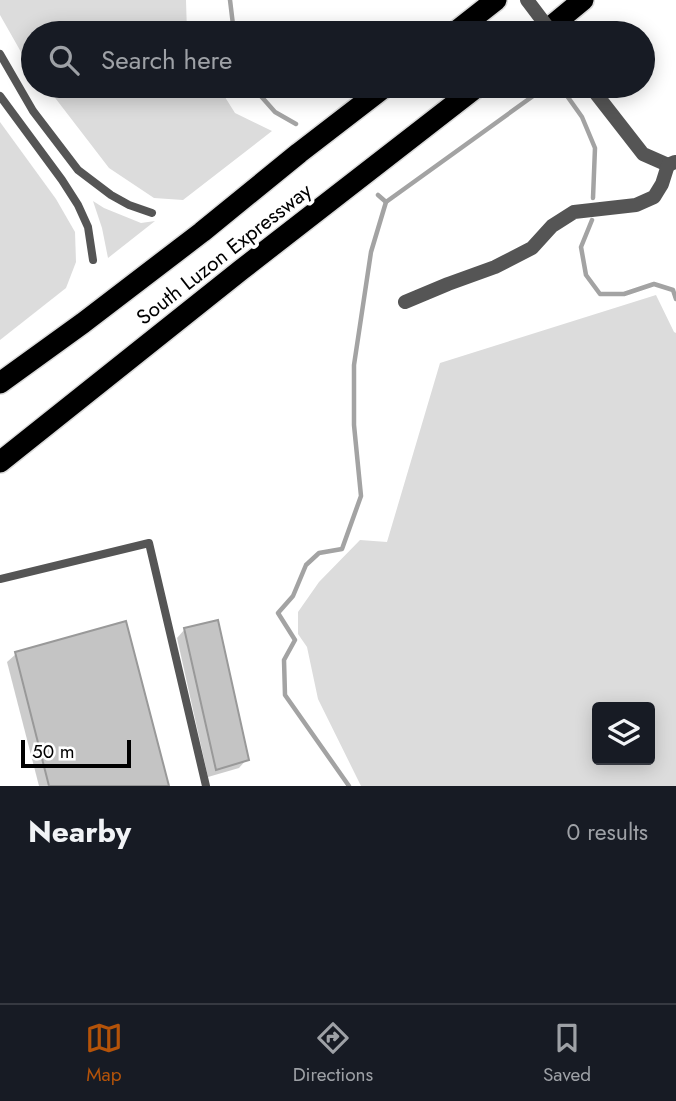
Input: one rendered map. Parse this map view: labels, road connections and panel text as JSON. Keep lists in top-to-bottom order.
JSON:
{
  "streets": {
    "highway": ["South Luzon Expressway"]
  },
  "scale_bar": "50 m",
  "page": {
    "search": "Search here",
    "scale": "50 m",
    "heading": ["Nearby", "0 results"],
    "nav": ["Map", "Directions", "Saved"]
  }
}
